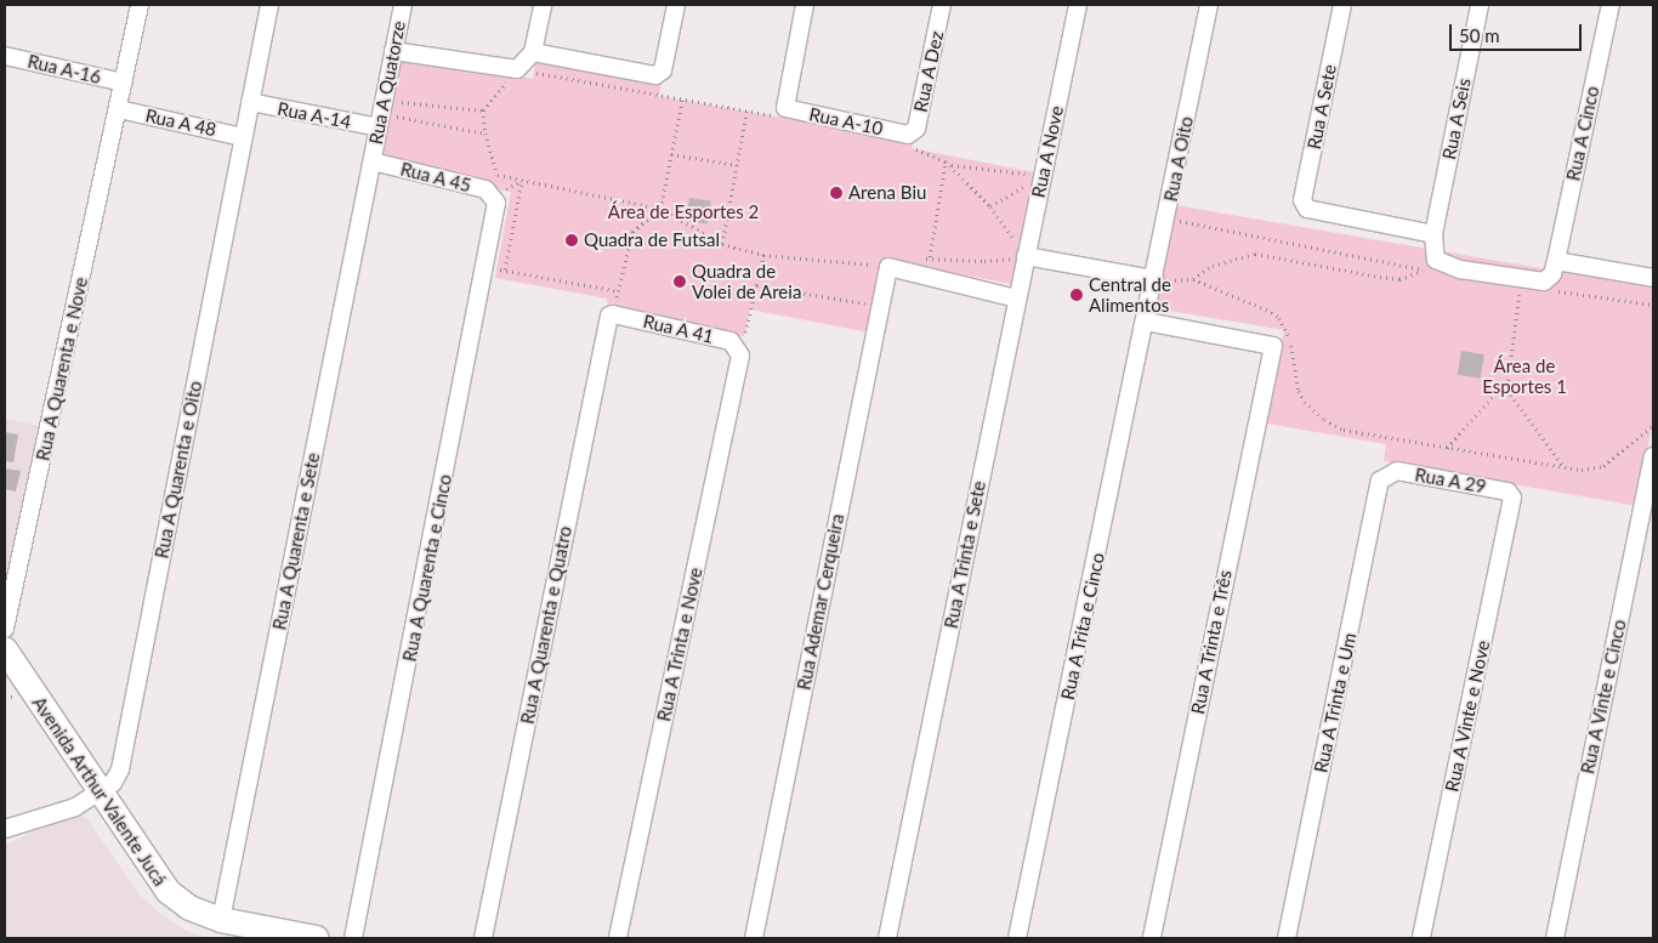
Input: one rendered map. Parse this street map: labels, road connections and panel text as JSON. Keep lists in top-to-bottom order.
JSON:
{
  "streets": {
    "street": [
      "Rua A-16",
      "Rua A Dez",
      "Rua A Quatorze",
      "Rua A Sete",
      "Rua A-14",
      "Rua A Seis",
      "Rua A-10",
      "Rua A 48",
      "Rua A Cinco",
      "Rua A Nove",
      "Rua A Oito",
      "Rua A 45",
      "Rua A 41",
      "Rua A Quarenta e Nove",
      "Rua A Quarenta e Oito",
      "Rua A 29",
      "Rua A Quarenta e Sete",
      "Rua A Trinta e Sete",
      "Rua A Quarenta e Cinco",
      "Rua Ademar Cerqueira",
      "Rua A Quarenta e Quatro",
      "Rua A Trita e Cinco",
      "Rua A Trinta e Três",
      "Rua A Trinta e Nove",
      "Rua A Vinte e Cinco",
      "Rua A Trinta e Um",
      "Rua A Vinte e Nove",
      "Avenida Arthur Valente Jucá"
    ]
  },
  "crossings": [
    ["Rua A-16", "Rua A Quarenta e Nove"],
    ["Rua A Dez", "Rua A-10"],
    ["Rua A Quatorze", "Rua A-14"],
    ["Rua A Quatorze", "Rua A 45"],
    ["Rua A Quatorze", "Rua A Quarenta e Sete"],
    ["Rua A Sete", "Rua A Seis"],
    ["Rua A-14", "Rua A Quarenta e Oito"],
    ["Rua A 48", "Rua A Quarenta e Nove"],
    ["Rua A 48", "Rua A Quarenta e Oito"],
    ["Rua A Nove", "Rua A Trinta e Sete"],
    ["Rua A Oito", "Rua A Trita e Cinco"],
    ["Rua A Oito", "Rua A Trinta e Três"],
    ["Rua A 45", "Rua A Quarenta e Sete"],
    ["Rua A 45", "Rua A Quarenta e Cinco"],
    ["Rua A 41", "Rua A Quarenta e Quatro"],
    ["Rua A 41", "Rua A Trinta e Nove"],
    ["Rua A Quarenta e Oito", "Avenida Arthur Valente Jucá"],
    ["Rua A 29", "Rua A Trinta e Um"],
    ["Rua A 29", "Rua A Vinte e Nove"],
    ["Rua A Quarenta e Sete", "Avenida Arthur Valente Jucá"],
    ["Rua A Trita e Cinco", "Rua A Trinta e Três"]
  ],
  "parks": ["Área de Esportes 2", "Área de Esportes 1"],
  "places": [
    "Arena Biu",
    "Quadra de Futsal",
    "Quadra de Volei de Areia",
    "Central de Alimentos"
  ],
  "scale_bar": "50 m"
}
